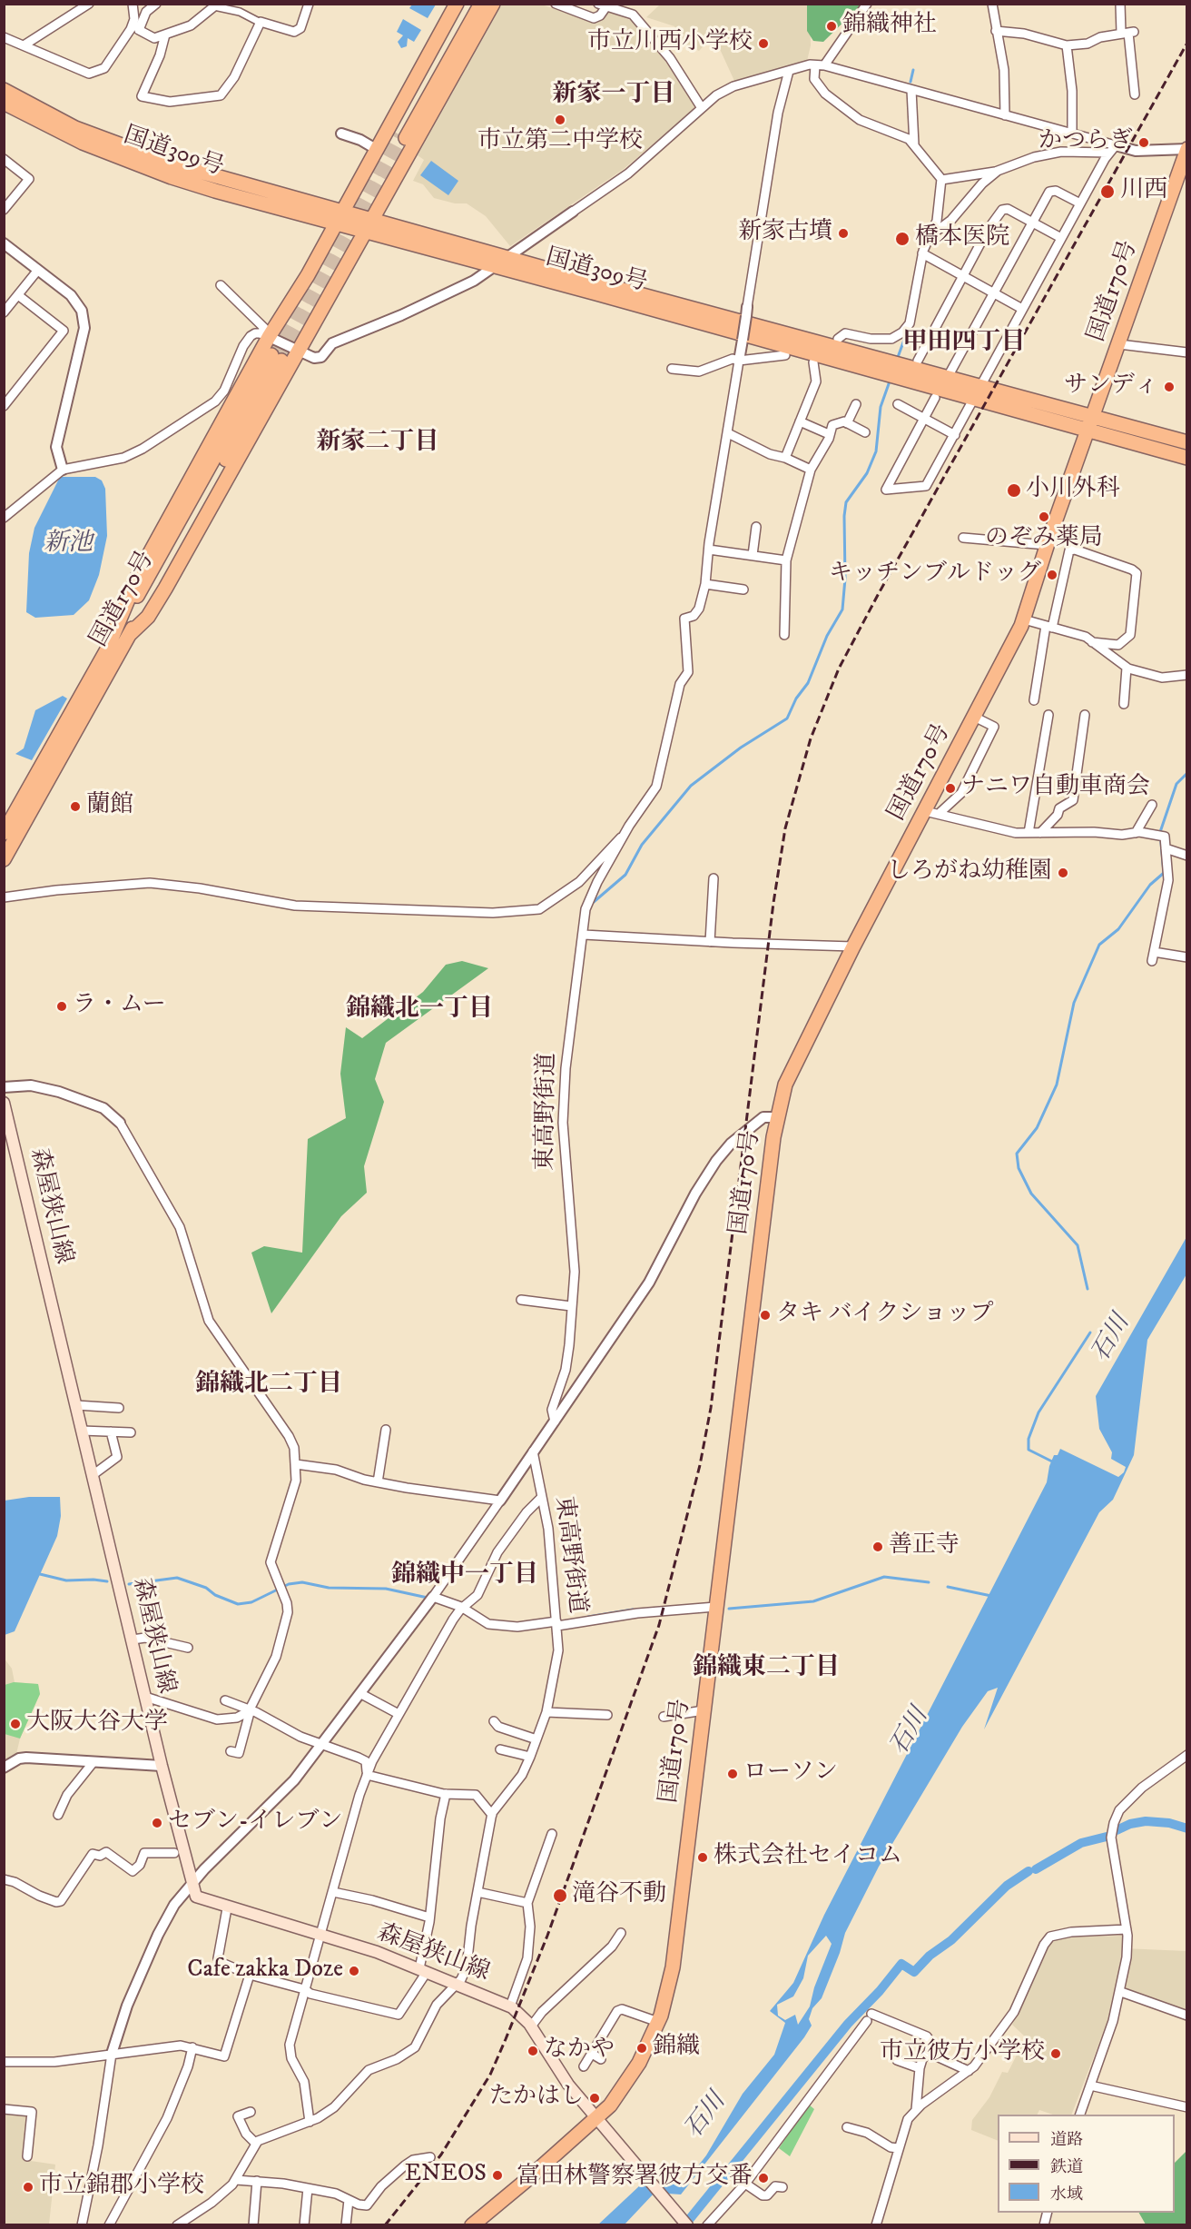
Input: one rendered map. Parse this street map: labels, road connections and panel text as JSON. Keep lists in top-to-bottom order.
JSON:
{
  "streets": {
    "highway": ["国道309号", "国道170号"],
    "main road": ["森屋狭山線"],
    "street": ["東高野街道"]
  },
  "crossings": [
    ["国道309号", "国道170号"],
    ["国道170号", "森屋狭山線"],
    ["東高野街道", "森屋狭山線"]
  ],
  "districts": [
    "新家一丁目",
    "甲田四丁目",
    "新家二丁目",
    "錦織北一丁目",
    "錦織北二丁目",
    "錦織中一丁目",
    "錦織東二丁目"
  ],
  "water": ["新池", "石川"],
  "places": [
    "錦織神社",
    "市立川西小学校",
    "市立第二中学校",
    "かつらぎ",
    "川西",
    "新家古墳",
    "橋本医院",
    "サンディ",
    "小川外科",
    "のぞみ薬局",
    "キッチンブルドッグ",
    "ナニワ自動車商会",
    "蘭館",
    "しろがね幼稚園",
    "ラ・ムー",
    "タキ バイクショップ",
    "善正寺",
    "大阪大谷大学",
    "ローソン",
    "セブン-イレブン",
    "株式会社セイコム",
    "滝谷不動",
    "Cafe zakka Doze",
    "錦織",
    "なかや",
    "市立彼方小学校",
    "たかはし",
    "ENEOS",
    "富田林警察署彼方交番",
    "市立錦郡小学校"
  ],
  "legend": ["道路", "鉄道", "水域"]
}
